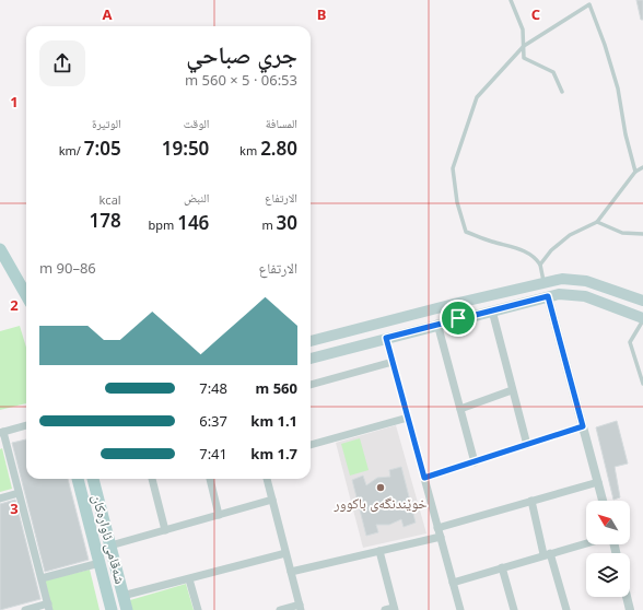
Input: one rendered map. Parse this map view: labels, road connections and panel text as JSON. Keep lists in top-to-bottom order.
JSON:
{
  "streets": {
    "main road": ["شەقامی ئاوارەکان"]
  },
  "places": ["خوێندنگەی باکوور"],
  "north": "top left",
  "page": {
    "heading": ["جري صباحي", "06:53 · 5 × 560 m"],
    "stats": [
      ["المسافة", "2.80 km"],
      ["الوقت", "19:50"],
      ["الوتيرة", "7:05 /km"],
      ["الارتفاع", "30 m"],
      ["النبض", "146 bpm"],
      ["kcal", "178"]
    ],
    "chart": ["الارتفاع", "86–90 m"],
    "list": [
      {
        "name": "560 m",
        "note": "7:48"
      },
      {
        "name": "1.1 km",
        "note": "6:37"
      },
      {
        "name": "1.7 km",
        "note": "7:41"
      }
    ]
  },
  "grid": {
    "columns": ["A", "B", "C"],
    "rows": ["1", "2", "3"]
  }
}
